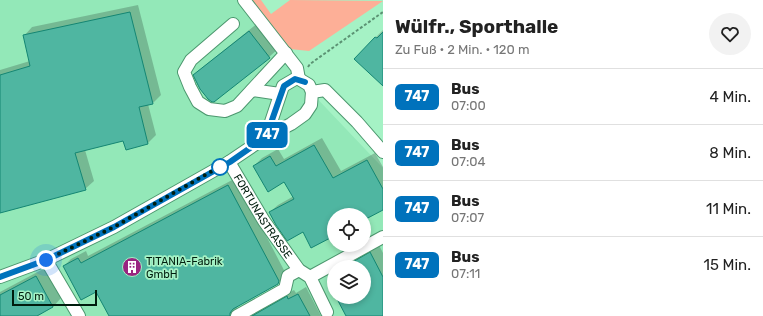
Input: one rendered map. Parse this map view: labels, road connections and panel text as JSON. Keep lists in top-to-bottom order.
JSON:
{
  "streets": {
    "street": ["FORTUNASTRASSE"]
  },
  "places": {
    "building": ["TITANIA-Fabrik GmbH"]
  },
  "lines": ["bus line 747"],
  "scale_bar": "50 m",
  "page": {
    "on_map": "747",
    "heading": ["Wülfr., Sporthalle", "Zu Fuß · 2 Min. · 120 m"],
    "list": [
      {
        "mark": "747",
        "name": "Bus",
        "note": "07:00",
        "value": "4 Min."
      },
      {
        "mark": "747",
        "name": "Bus",
        "note": "07:04",
        "value": "8 Min."
      },
      {
        "mark": "747",
        "name": "Bus",
        "note": "07:07",
        "value": "11 Min."
      },
      {
        "mark": "747",
        "name": "Bus",
        "note": "07:11",
        "value": "15 Min."
      }
    ],
    "scale": "50 m"
  }
}
